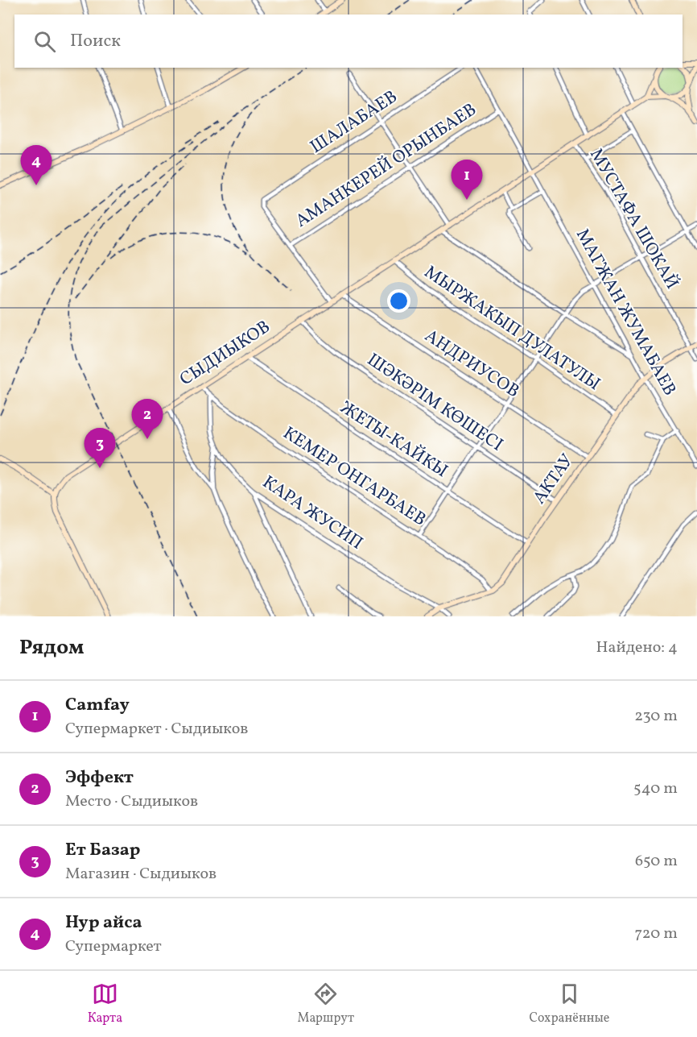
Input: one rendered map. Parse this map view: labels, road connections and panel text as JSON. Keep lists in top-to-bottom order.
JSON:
{
  "streets": {
    "street": [
      "ШАЛАБАЕВ",
      "АМАНКЕРЕЙ ОРЫНБАЕВ",
      "МУСТАФА ШОКАЙ",
      "МАГЖАН ЖУМАБАЕВ",
      "МЫРЖАКЫП ДУЛАТУЛЫ",
      "СЫДИЫКОВ",
      "АНДРИУСОВ",
      "ШӘКӘРІМ КӨШЕСІ",
      "ЖЕТЫ-КАЙКЫ",
      "КЕМЕР ОНГАРБАЕВ",
      "АКТАУ",
      "КАРА ЖУСИП"
    ]
  },
  "crossings": [
    ["ШАЛАБАЕВ", "АМАНКЕРЕЙ ОРЫНБАЕВ"],
    ["АМАНКЕРЕЙ ОРЫНБАЕВ", "МАГЖАН ЖУМАБАЕВ"],
    ["МУСТАФА ШОКАЙ", "СЫДИЫКОВ"],
    ["МУСТАФА ШОКАЙ", "АКТАУ"],
    ["МАГЖАН ЖУМАБАЕВ", "СЫДИЫКОВ"],
    ["МАГЖАН ЖУМАБАЕВ", "АКТАУ"],
    ["МЫРЖАКЫП ДУЛАТУЛЫ", "СЫДИЫКОВ"],
    ["МЫРЖАКЫП ДУЛАТУЛЫ", "АКТАУ"],
    ["СЫДИЫКОВ", "АНДРИУСОВ"],
    ["СЫДИЫКОВ", "ШӘКӘРІМ КӨШЕСІ"],
    ["СЫДИЫКОВ", "ЖЕТЫ-КАЙКЫ"],
    ["СЫДИЫКОВ", "КЕМЕР ОНГАРБАЕВ"],
    ["АНДРИУСОВ", "АКТАУ"],
    ["ШӘКӘРІМ КӨШЕСІ", "АКТАУ"],
    ["ЖЕТЫ-КАЙКЫ", "АКТАУ"],
    ["КЕМЕР ОНГАРБАЕВ", "АКТАУ"],
    ["КЕМЕР ОНГАРБАЕВ", "КАРА ЖУСИП"],
    ["АКТАУ", "КАРА ЖУСИП"]
  ],
  "page": {
    "search": "Поиск",
    "pins": [
      "4",
      "1",
      "2",
      "3"
    ],
    "heading": ["Рядом", "Найдено: 4"],
    "list": [
      {
        "mark": "1",
        "name": "Camfay",
        "note": "Супермаркет · Сыдиыков",
        "value": "230 m"
      },
      {
        "mark": "2",
        "name": "Эффект",
        "note": "Место · Сыдиыков",
        "value": "540 m"
      },
      {
        "mark": "3",
        "name": "Ет Базар",
        "note": "Магазин · Сыдиыков",
        "value": "650 m"
      },
      {
        "mark": "4",
        "name": "Нур айса",
        "note": "Супермаркет",
        "value": "720 m"
      }
    ],
    "nav": ["Карта", "Маршрут", "Сохранённые"]
  }
}
